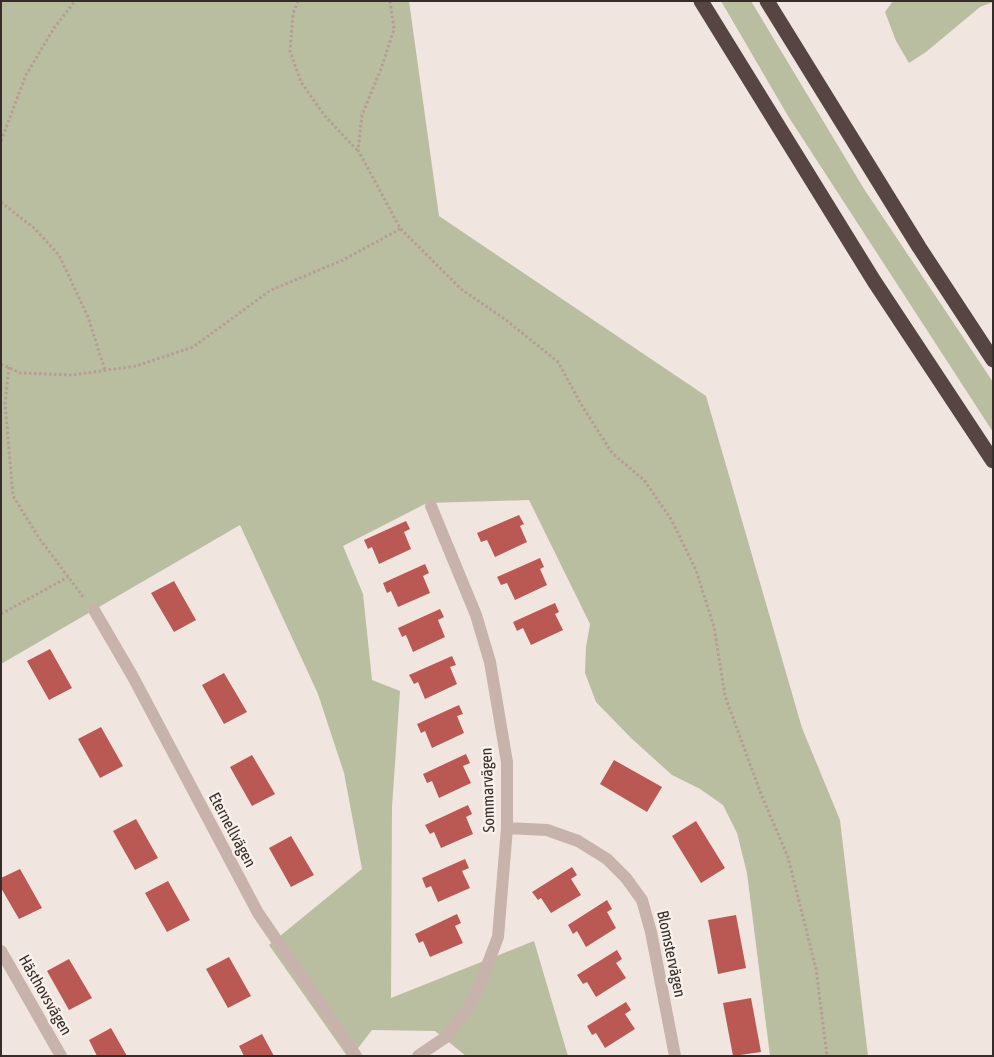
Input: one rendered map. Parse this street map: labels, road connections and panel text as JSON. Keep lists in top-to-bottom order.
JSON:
{
  "streets": {
    "street": [
      "Sommarvägen",
      "Eternellvägen",
      "Blomstervägen",
      "Hästhovsvägen"
    ]
  },
  "crossings": [
    ["Sommarvägen", "Blomstervägen"]
  ]
}
